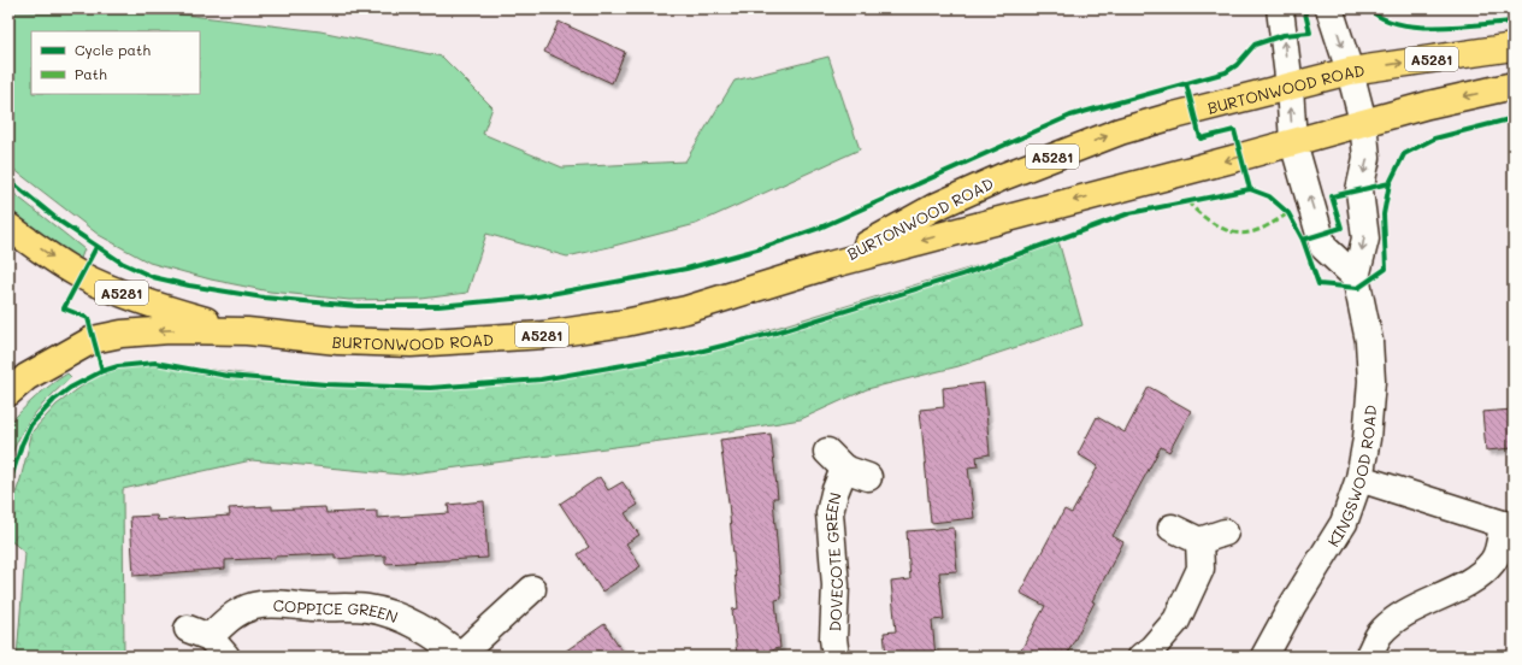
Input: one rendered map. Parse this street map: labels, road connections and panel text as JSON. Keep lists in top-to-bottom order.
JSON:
{
  "streets": {
    "main road": ["A5281", "BURTONWOOD ROAD"],
    "street": ["KINGSWOOD ROAD", "DOVECOTE GREEN", "COPPICE GREEN"]
  },
  "crossings": [
    ["BURTONWOOD ROAD", "KINGSWOOD ROAD"]
  ],
  "legend": ["Cycle path", "Path"]
}
